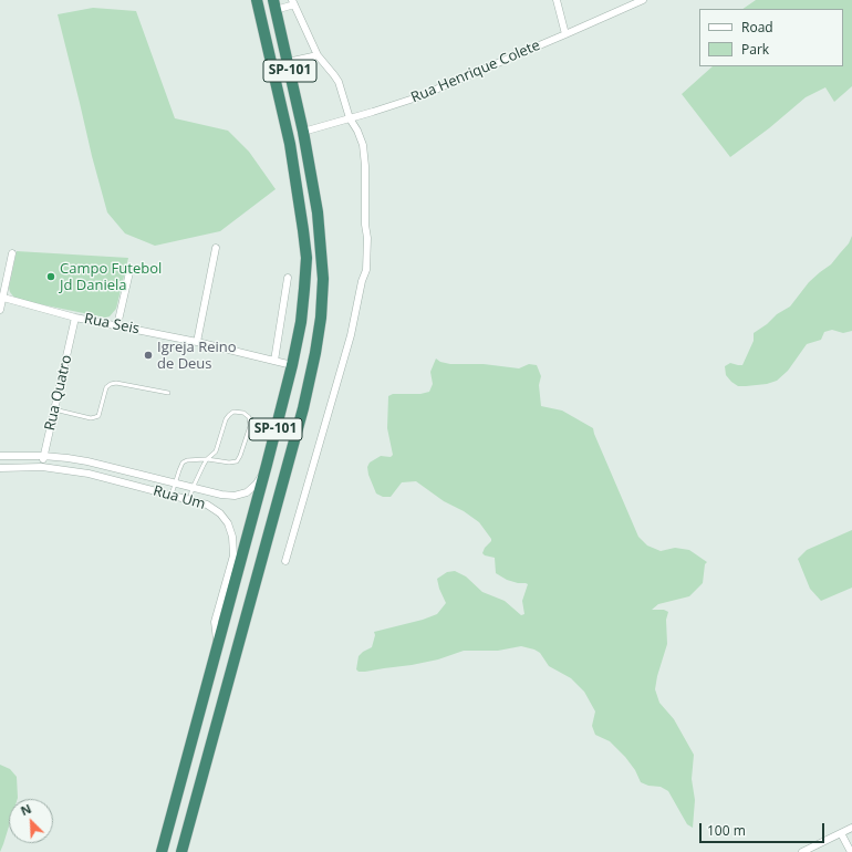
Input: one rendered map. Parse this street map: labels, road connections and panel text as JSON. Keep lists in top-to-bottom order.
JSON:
{
  "streets": {
    "highway": ["SP-101"],
    "street": [
      "Rua Henrique Colete",
      "Rua Seis",
      "Rua Quatro",
      "Rua Um"
    ]
  },
  "crossings": [
    ["SP-101", "Rua Henrique Colete"],
    ["SP-101", "Rua Seis"],
    ["SP-101", "Rua Um"],
    ["Rua Seis", "Rua Quatro"],
    ["Rua Quatro", "Rua Um"]
  ],
  "places": ["Campo Futebol Jd Daniela", "Igreja Reino de Deus"],
  "legend": ["Road", "Park"],
  "scale_bar": "100 m",
  "north": "top left"
}
